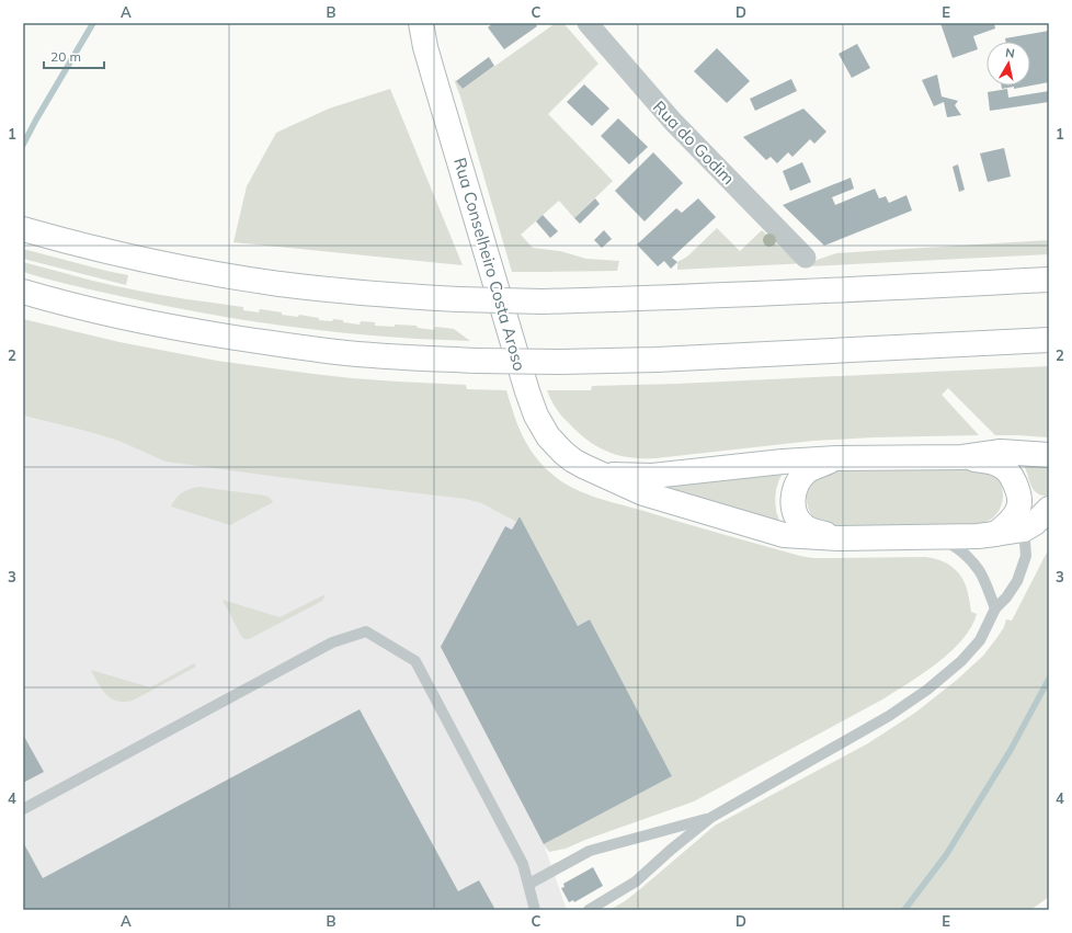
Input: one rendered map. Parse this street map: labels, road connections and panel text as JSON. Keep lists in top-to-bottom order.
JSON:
{
  "streets": {
    "main road": ["Rua Conselheiro Costa Aroso"],
    "street": ["Rua do Godim"]
  },
  "scale_bar": "20 m",
  "north": "top",
  "grid": {
    "columns": [
      "A",
      "B",
      "C",
      "D",
      "E"
    ],
    "rows": [
      "1",
      "2",
      "3",
      "4"
    ]
  }
}
